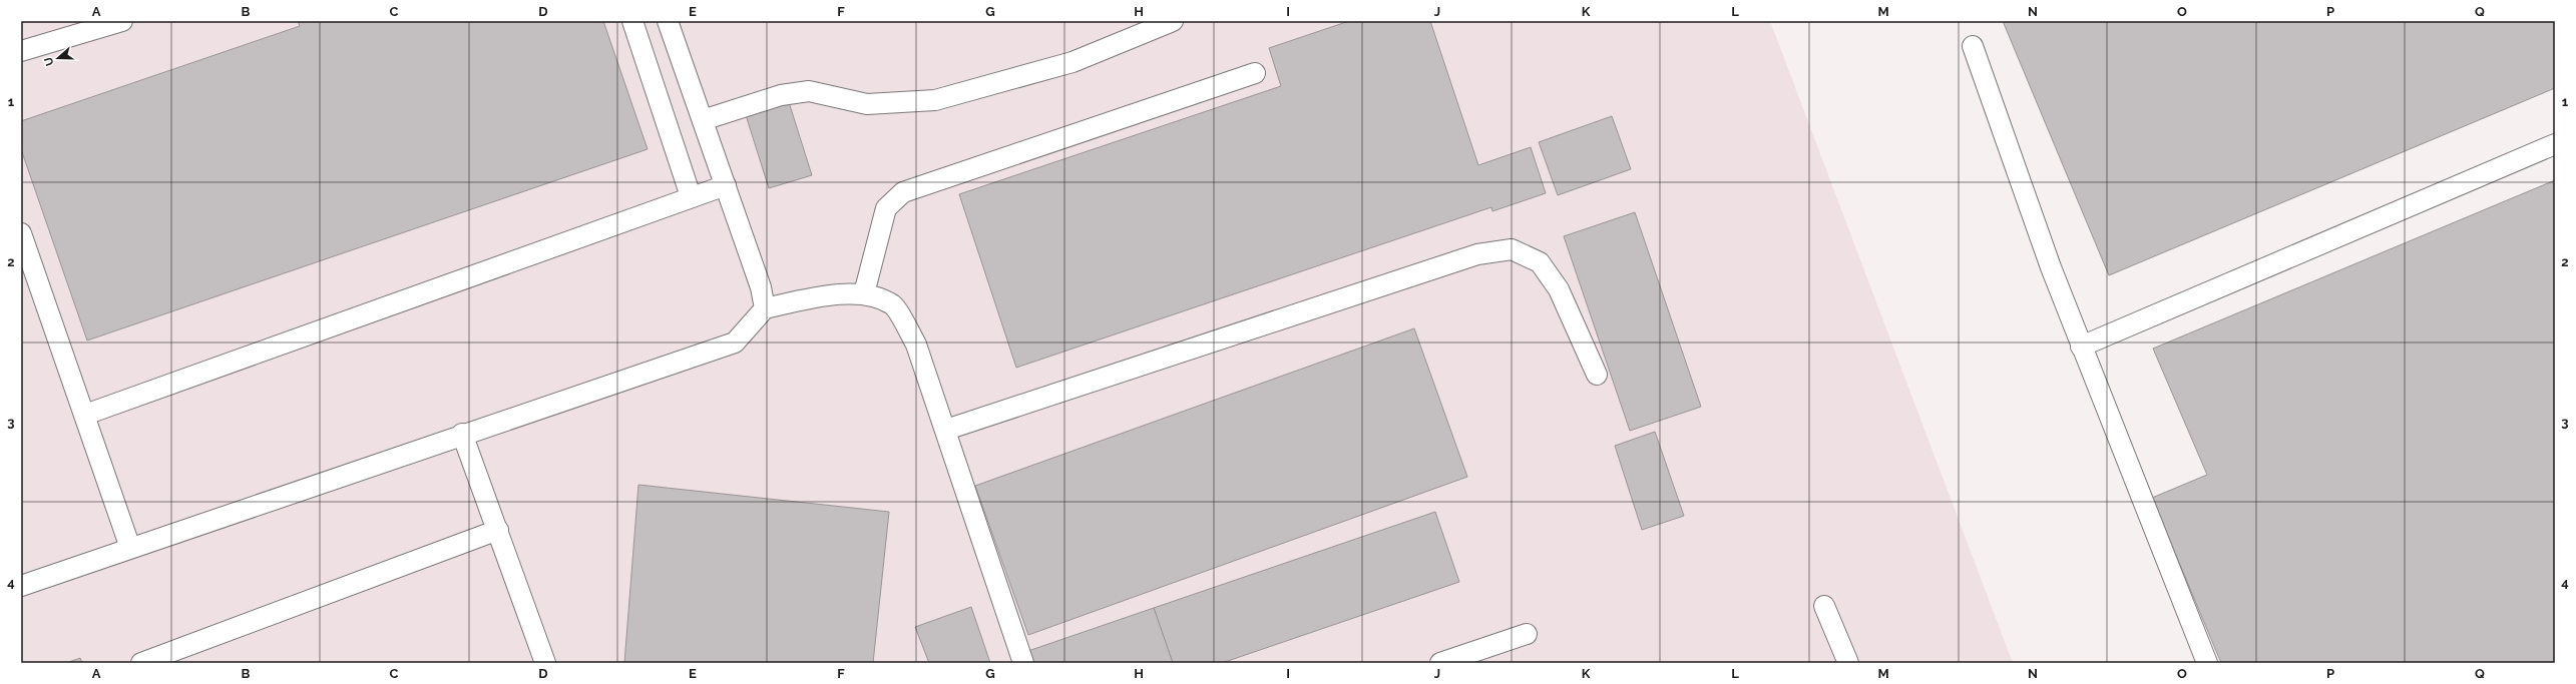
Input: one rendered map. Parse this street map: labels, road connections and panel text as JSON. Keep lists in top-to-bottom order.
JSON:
{
  "north": "left",
  "grid": {
    "columns": [
      "A",
      "B",
      "C",
      "D",
      "E",
      "F",
      "G",
      "H",
      "I",
      "J",
      "K",
      "L",
      "M",
      "N",
      "O",
      "P",
      "Q"
    ],
    "rows": [
      "1",
      "2",
      "3",
      "4"
    ]
  }
}
